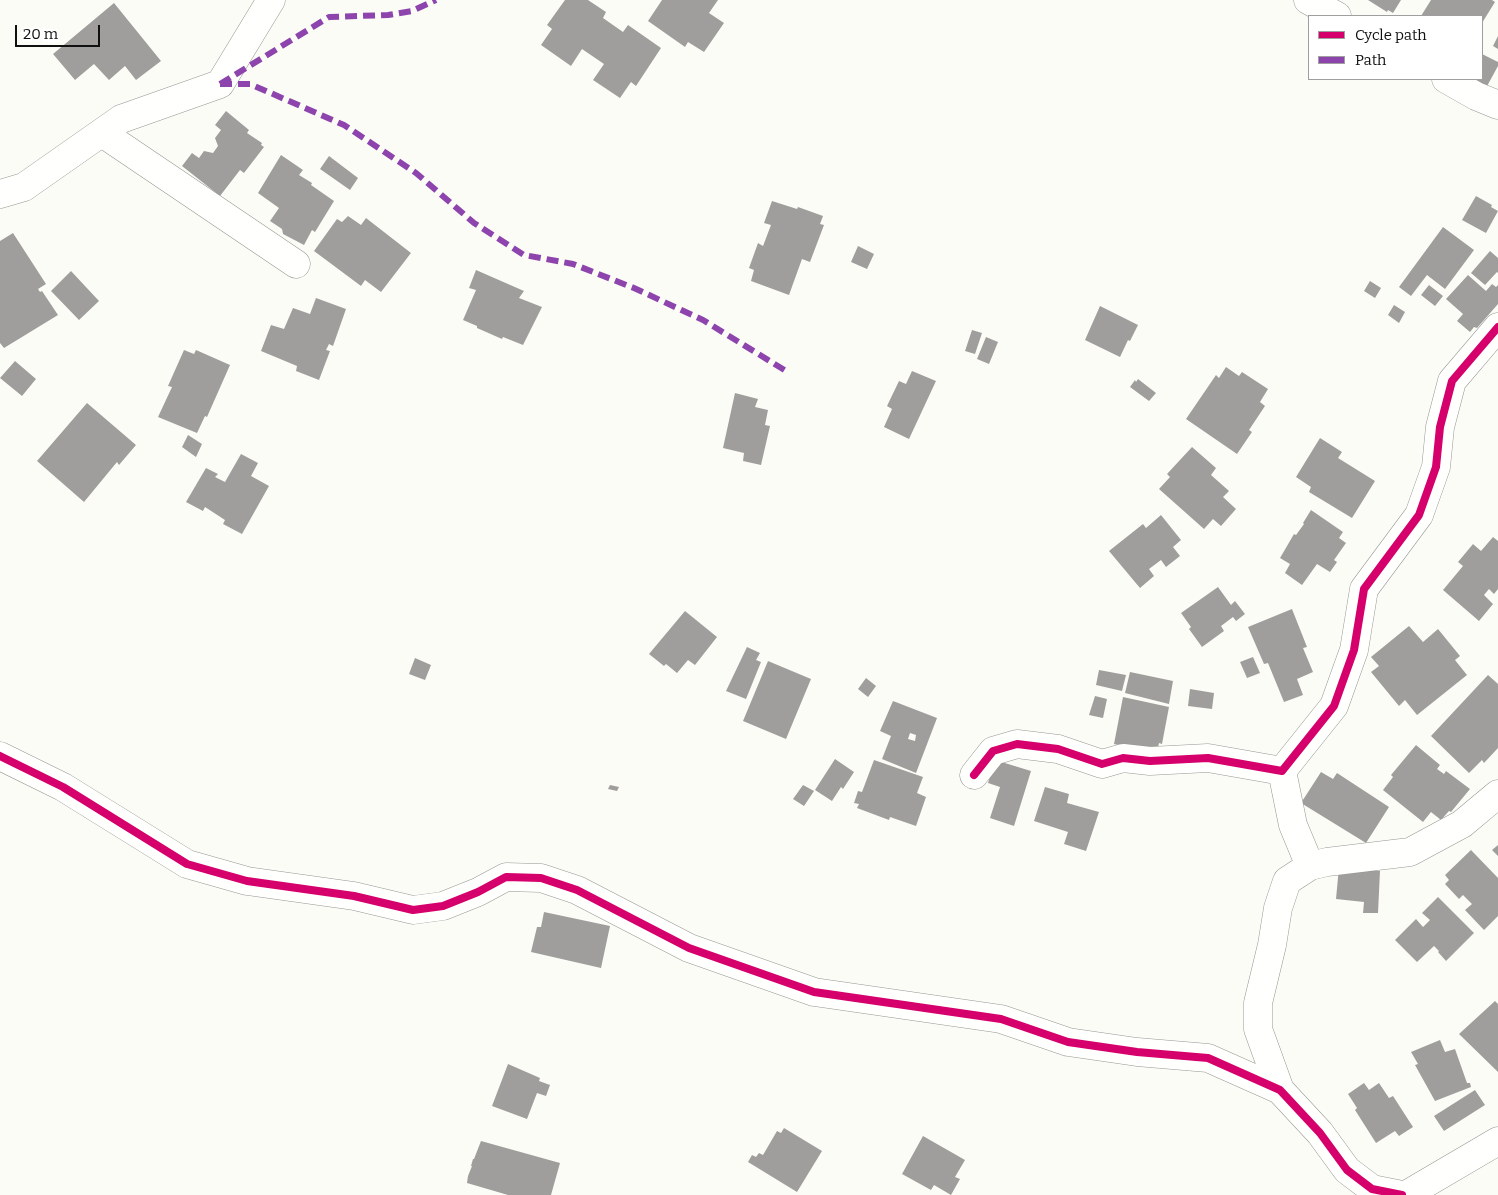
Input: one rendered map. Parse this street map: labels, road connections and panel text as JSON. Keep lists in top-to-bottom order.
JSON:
{
  "legend": ["Cycle path", "Path"],
  "scale_bar": "20 m"
}
